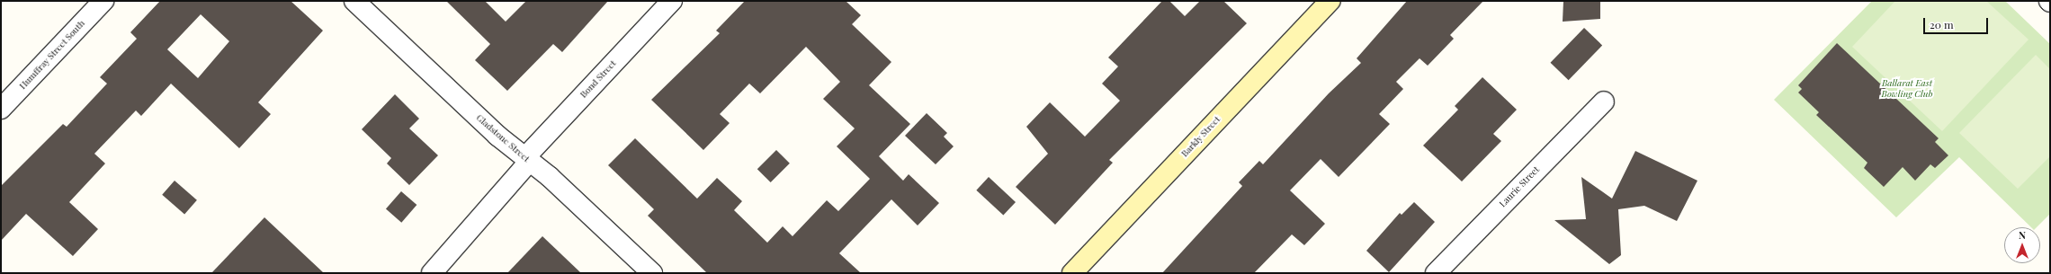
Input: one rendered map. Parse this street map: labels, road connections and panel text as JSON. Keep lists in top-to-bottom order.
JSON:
{
  "streets": {
    "main road": ["Barkly Street"],
    "street": [
      "Humffray Street South",
      "Bond Street",
      "Gladstone Street",
      "Laurie Street"
    ]
  },
  "crossings": [
    ["Bond Street", "Gladstone Street"]
  ],
  "parks": ["Ballarat East Bowling Club"],
  "scale_bar": "20 m",
  "north": "top"
}
